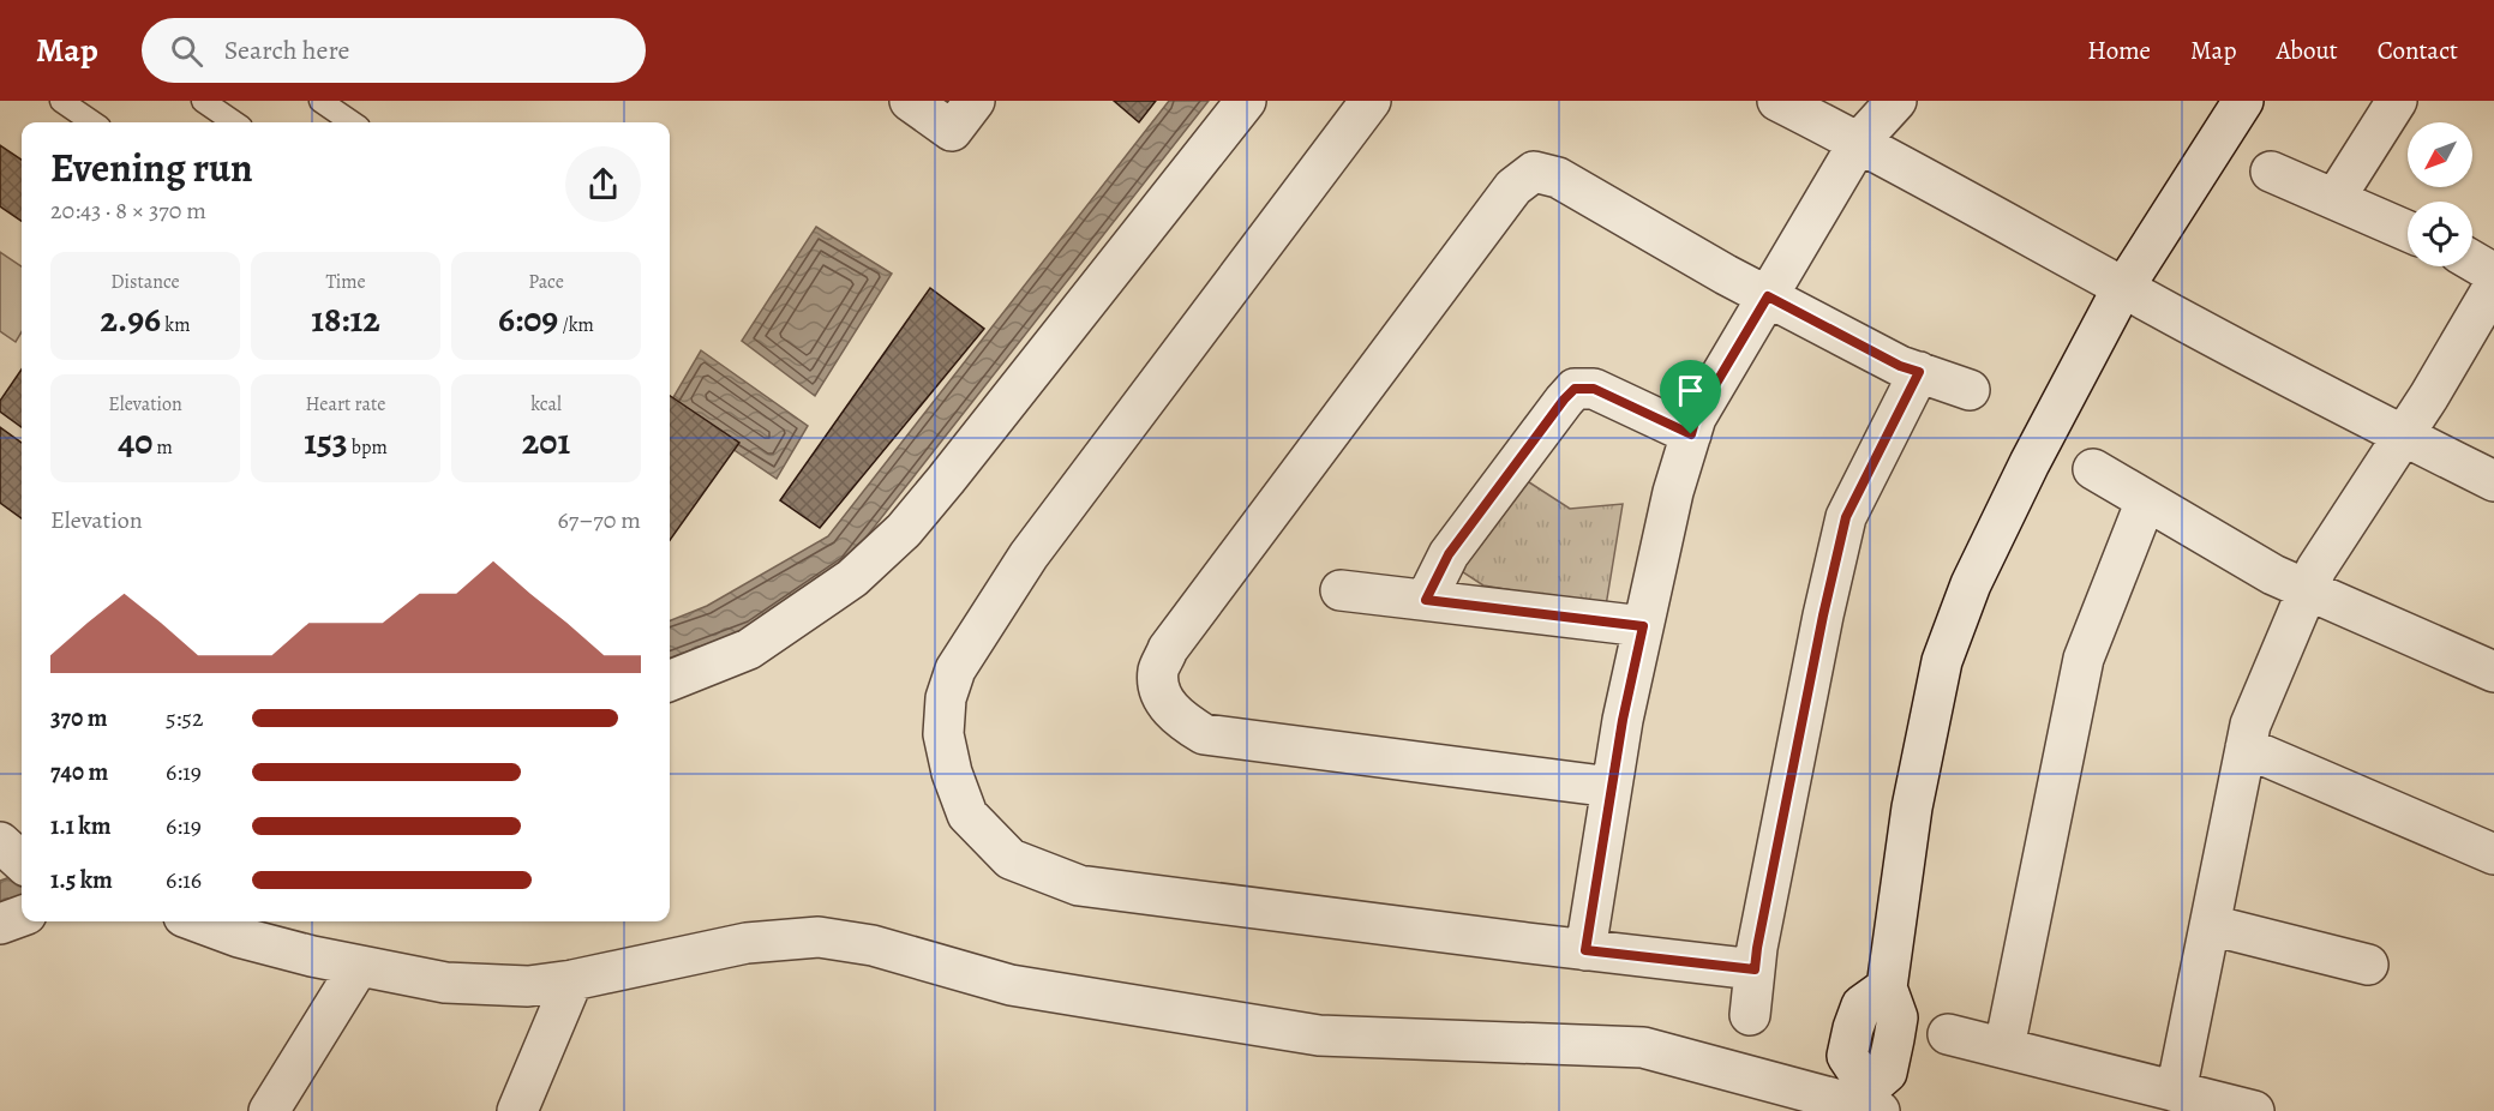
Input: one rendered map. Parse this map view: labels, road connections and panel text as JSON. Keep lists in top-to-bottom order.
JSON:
{
  "north": "bottom left",
  "page": {
    "header": "Map",
    "search": "Search here",
    "nav": [
      "Home",
      "Map",
      "About",
      "Contact"
    ],
    "heading": ["Evening run", "20:43 · 8 × 370 m"],
    "stats": [
      ["Distance", "2.96 km"],
      ["Time", "18:12"],
      ["Pace", "6:09 /km"],
      ["Elevation", "40 m"],
      ["Heart rate", "153 bpm"],
      ["kcal", "201"]
    ],
    "chart": ["Elevation", "67–70 m"],
    "list": [
      {
        "name": "370 m",
        "note": "5:52"
      },
      {
        "name": "740 m",
        "note": "6:19"
      },
      {
        "name": "1.1 km",
        "note": "6:19"
      },
      {
        "name": "1.5 km",
        "note": "6:16"
      }
    ]
  }
}
